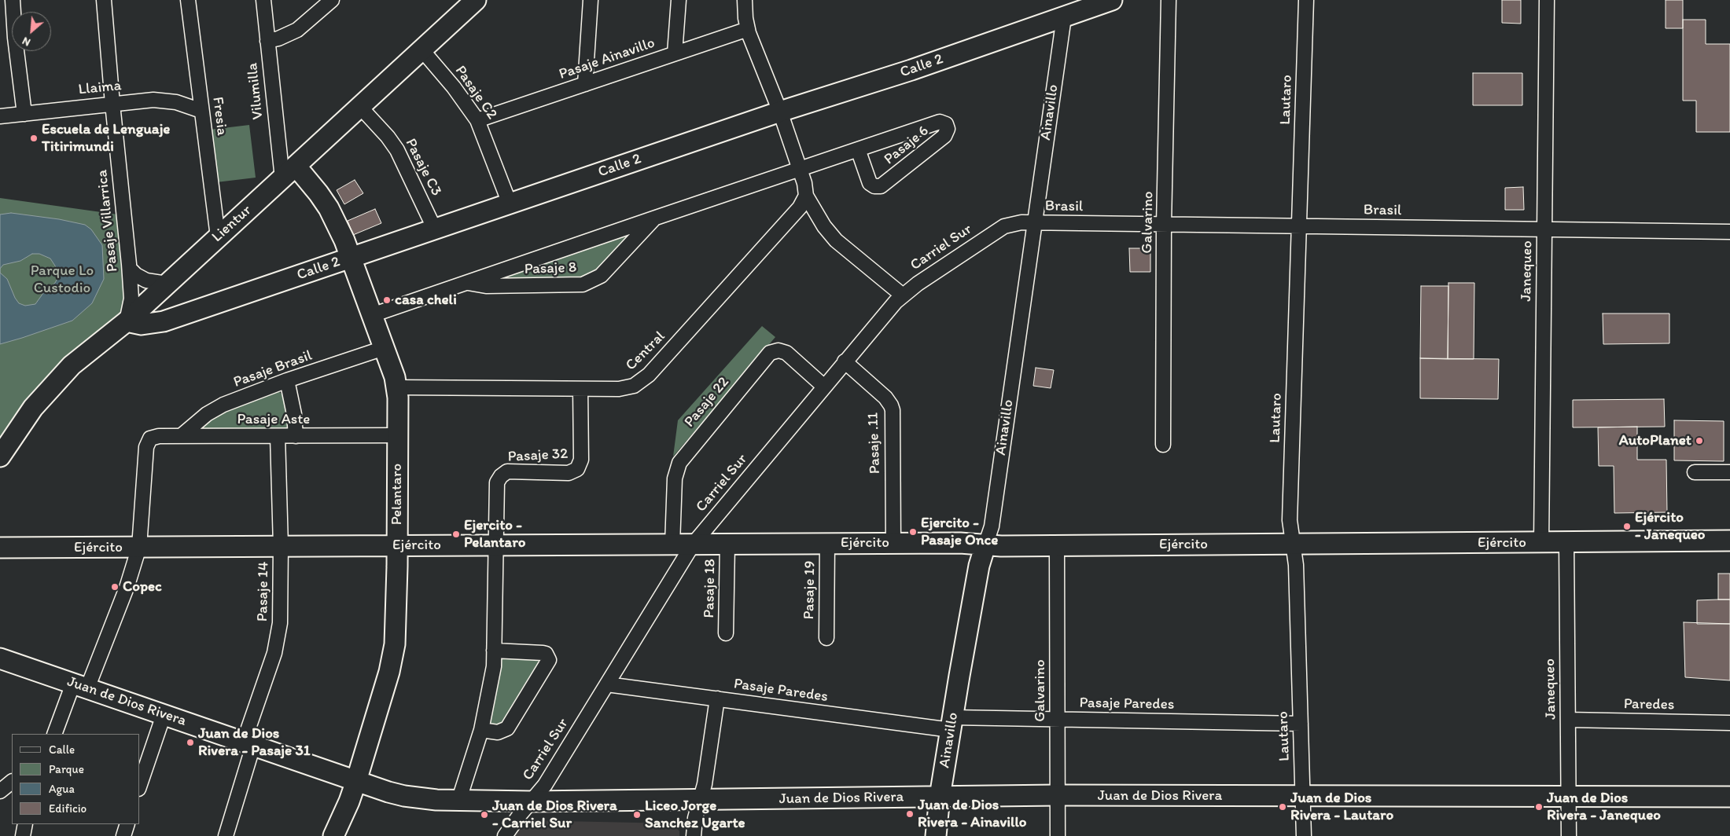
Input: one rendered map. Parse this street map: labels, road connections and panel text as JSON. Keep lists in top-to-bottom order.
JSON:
{
  "streets": {
    "main road": [
      "Calle 2",
      "Ainavillo",
      "Lientur",
      "Pelantaro",
      "Ejército",
      "Juan de Dios Rivera"
    ],
    "street": [
      "Pasaje Ainavillo",
      "Llaima",
      "Vilumilla",
      "Pasaje C2",
      "Lautaro",
      "Fresia",
      "Pasaje 6",
      "Pasaje C3",
      "Brasil",
      "Pasaje Villarrica",
      "Galvarino",
      "Carriel Sur",
      "Pasaje 8",
      "Janequeo",
      "Central",
      "Pasaje Brasil",
      "Pasaje 22",
      "Pasaje Aste",
      "Pasaje .11",
      "Pasaje 32",
      "Pasaje 18",
      "Pasaje 19",
      "Pasaje 14",
      "Pasaje Paredes",
      "Paredes"
    ]
  },
  "crossings": [
    ["Pasaje Ainavillo", "Pasaje C2"],
    ["Calle 2", "Pasaje C2"],
    ["Calle 2", "Ainavillo"],
    ["Calle 2", "Pasaje C3"],
    ["Calle 2", "Pasaje Villarrica"],
    ["Calle 2", "Lientur"],
    ["Calle 2", "Pelantaro"],
    ["Llaima", "Fresia"],
    ["Llaima", "Pasaje Villarrica"],
    ["Vilumilla", "Lientur"],
    ["Vilumilla", "Pelantaro"],
    ["Pasaje C2", "Lientur"],
    ["Lautaro", "Brasil"],
    ["Lautaro", "Ejército"],
    ["Lautaro", "Pasaje Paredes"],
    ["Lautaro", "Juan de Dios Rivera"],
    ["Ainavillo", "Brasil"],
    ["Ainavillo", "Carriel Sur"],
    ["Ainavillo", "Ejército"],
    ["Ainavillo", "Pasaje Paredes"],
    ["Ainavillo", "Juan de Dios Rivera"],
    ["Fresia", "Lientur"],
    ["Pasaje 6", "Pasaje 8"],
    ["Pasaje C3", "Lientur"],
    ["Brasil", "Galvarino"],
    ["Brasil", "Carriel Sur"],
    ["Brasil", "Janequeo"],
    ["Pasaje Villarrica", "Lientur"],
    ["Galvarino", "Ejército"],
    ["Galvarino", "Pasaje Paredes"],
    ["Galvarino", "Juan de Dios Rivera"],
    ["Lientur", "Pelantaro"],
    ["Carriel Sur", "Pasaje 22"],
    ["Carriel Sur", "Pasaje .11"],
    ["Carriel Sur", "Ejército"],
    ["Carriel Sur", "Pasaje Paredes"],
    ["Carriel Sur", "Juan de Dios Rivera"],
    ["Pasaje 8", "Pelantaro"],
    ["Janequeo", "Ejército"],
    ["Janequeo", "Juan de Dios Rivera"],
    ["Janequeo", "Paredes"],
    ["Central", "Pasaje 32"],
    ["Central", "Pelantaro"],
    ["Pasaje Brasil", "Pasaje Aste"],
    ["Pasaje Brasil", "Pelantaro"],
    ["Pasaje 22", "Ejército"],
    ["Pasaje Aste", "Pelantaro"],
    ["Pasaje Aste", "Ejército"],
    ["Pasaje Aste", "Pasaje 14"],
    ["Pasaje .11", "Ejército"],
    ["Pasaje 32", "Ejército"],
    ["Pasaje 32", "Juan de Dios Rivera"],
    ["Pelantaro", "Ejército"],
    ["Pelantaro", "Juan de Dios Rivera"],
    ["Ejército", "Pasaje 18"],
    ["Ejército", "Pasaje 19"],
    ["Ejército", "Pasaje 14"],
    ["Pasaje 14", "Juan de Dios Rivera"]
  ],
  "parks": ["Parque Lo Custodio"],
  "places": [
    "Escuela de Lenguaje Titirimundi",
    "casa cheli",
    "AutoPlanet",
    "Ejército - Janequeo",
    "Ejercito - Pasaje Once",
    "Ejercito - Pelantaro",
    "Copec",
    "Juan de Dios Rivera - Pasaje 31",
    "Juan de Dios Rivera - Lautaro",
    "Juan de Dios Rivera - Janequeo",
    "Juan de Dios Rivera - Ainavillo",
    "Juan de Dios Rivera - Carriel Sur",
    "Liceo Jorge Sanchez Ugarte"
  ],
  "legend": [
    "Calle",
    "Parque",
    "Agua",
    "Edificio"
  ],
  "north": "bottom left"
}
